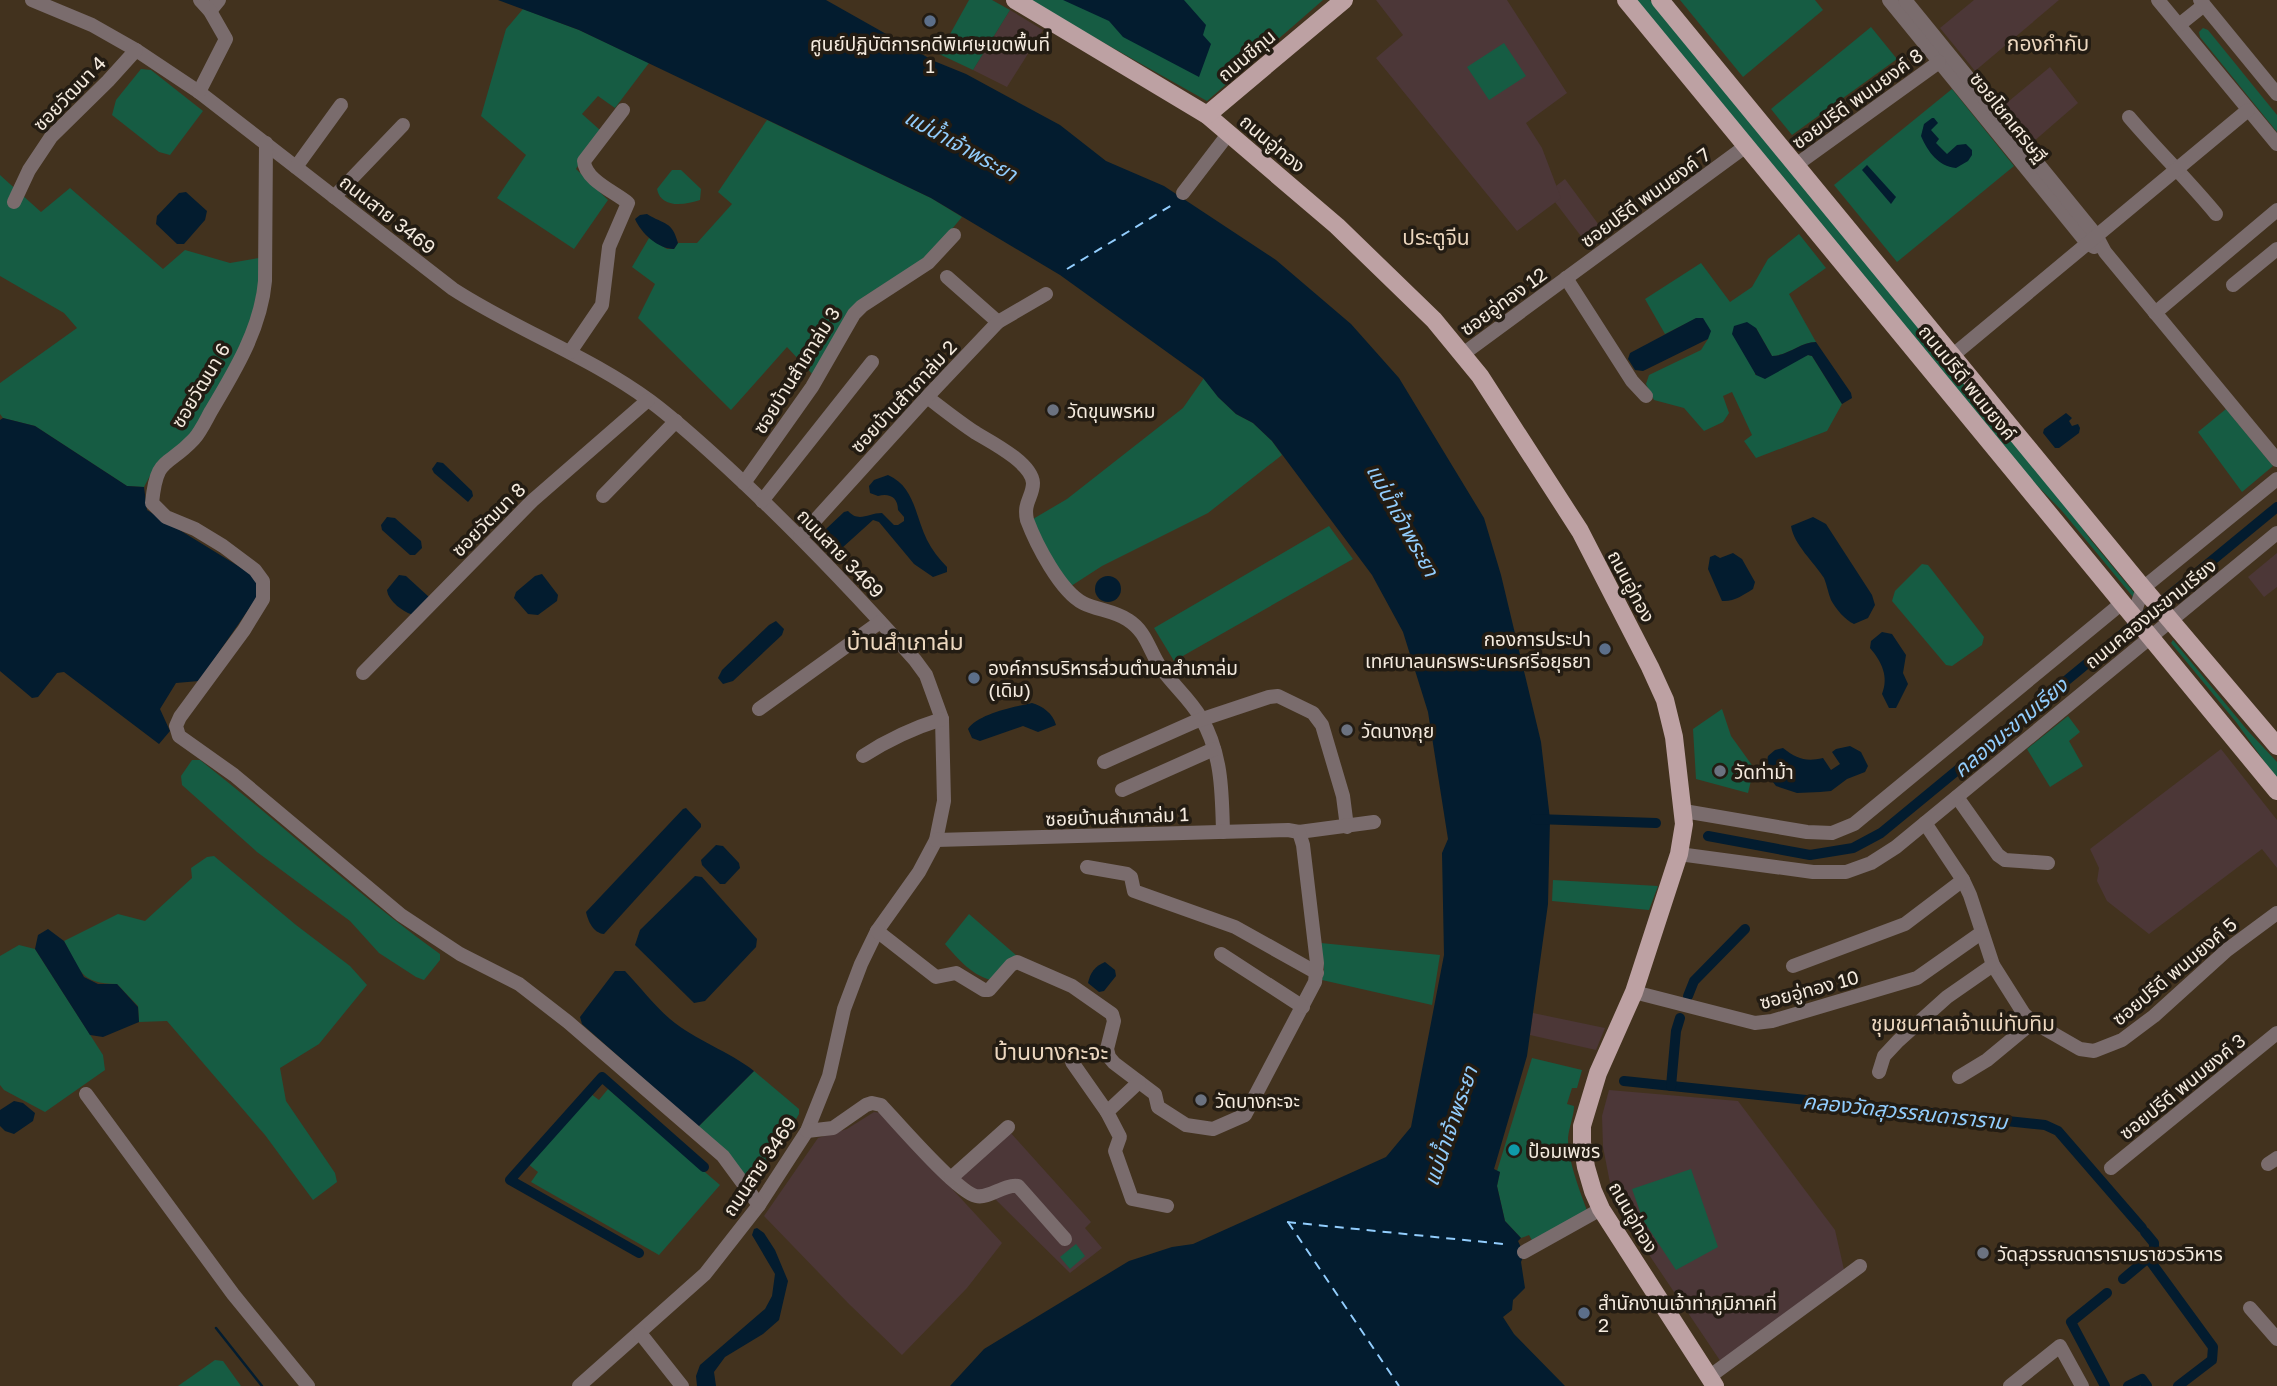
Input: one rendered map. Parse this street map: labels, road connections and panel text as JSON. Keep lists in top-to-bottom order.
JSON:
{
  "streets": {
    "main road": ["ถนนชีกุน", "ถนนอู่ทอง", "ถนนปรีดี พนมยงค์"],
    "street": [
      "ซอยวัฒนา 4",
      "ซอยปรีดี พนมยงค์ 8",
      "ซอยโชคเศรษฐี",
      "ซอยปรีดี พนมยงค์ 7",
      "ถนนสาย 3469",
      "ซอยอู่ทอง 12",
      "ซอยบ้านสำเภาล่ม 3",
      "ซอยวัฒนา 6",
      "ซอยบ้านสำเภาล่ม 2",
      "ซอยวัฒนา 8",
      "ถนนคลองมะขามเรียง",
      "ซอยบ้านสำเภาล่ม 1",
      "ซอยปรีดี พนมยงค์ 5",
      "ซอยอู่ทอง 10",
      "ซอยปรีดี พนมยงค์ 3"
    ]
  },
  "crossings": [
    ["ถนนชีกุน", "ถนนอู่ทอง"],
    ["ซอยวัฒนา 4", "ถนนสาย 3469"],
    ["ซอยปรีดี พนมยงค์ 8", "ซอยโชคเศรษฐี"],
    ["ซอยปรีดี พนมยงค์ 8", "ถนนปรีดี พนมยงค์"],
    ["ถนนอู่ทอง", "ซอยอู่ทอง 12"],
    ["ถนนอู่ทอง", "ถนนคลองมะขามเรียง"],
    ["ถนนอู่ทอง", "ซอยอู่ทอง 10"],
    ["ซอยปรีดี พนมยงค์ 7", "ซอยอู่ทอง 12"],
    ["ซอยปรีดี พนมยงค์ 7", "ถนนปรีดี พนมยงค์"],
    ["ถนนสาย 3469", "ซอยบ้านสำเภาล่ม 3"],
    ["ถนนสาย 3469", "ซอยวัฒนา 6"],
    ["ถนนสาย 3469", "ซอยบ้านสำเภาล่ม 2"],
    ["ถนนสาย 3469", "ซอยวัฒนา 8"],
    ["ถนนสาย 3469", "ซอยบ้านสำเภาล่ม 1"],
    ["ถนนปรีดี พนมยงค์", "ถนนคลองมะขามเรียง"],
    ["ถนนคลองมะขามเรียง", "ซอยปรีดี พนมยงค์ 5"],
    ["ซอยปรีดี พนมยงค์ 5", "ซอยอู่ทอง 10"]
  ],
  "districts": [
    "กองกำกับ",
    "ประตูจีน",
    "บ้านสำเภาล่ม",
    "ชุมชนศาลเจ้าแม่ทับทิม",
    "บ้านบางกะจะ"
  ],
  "water": ["แม่น้ำเจ้าพระยา", "คลองมะขามเรียง", "คลองวัดสุวรรณดาราราม"],
  "places": [
    "ศูนย์ปฏิบัติการคดีพิเศษเขตพื้นที่ 1",
    "วัดขุนพรหม",
    "กองการประปา เทศบาลนครพระนครศรีอยุธยา",
    "องค์การบริหารส่วนตำบลสำเภาล่ม (เดิม)",
    "วัดนางกุย",
    "วัดท่าม้า",
    "วัดบางกะจะ",
    "ป้อมเพชร",
    "วัดสุวรรณดารารามราชวรวิหาร",
    "สํานักงานเจ้าท่าภูมิภาคที่ 2"
  ]
}
